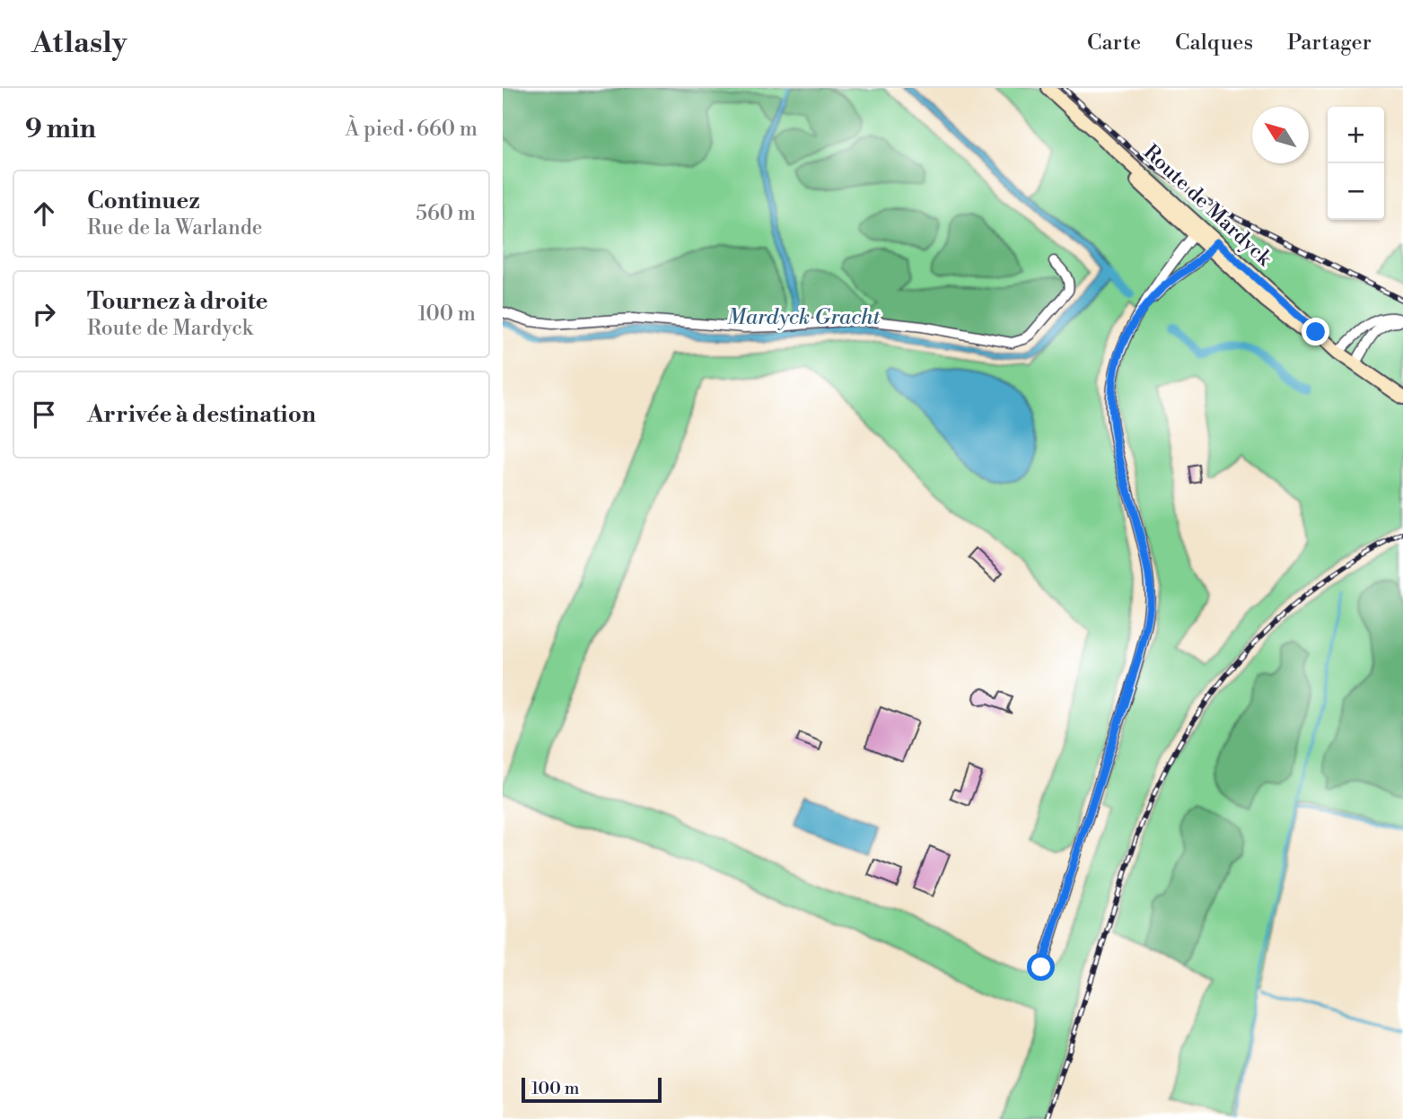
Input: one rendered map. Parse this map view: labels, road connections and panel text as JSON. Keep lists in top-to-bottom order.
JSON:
{
  "streets": {
    "main road": ["Route de Mardyck"]
  },
  "water": ["Mardyck Gracht"],
  "scale_bar": "100 m",
  "north": "top left",
  "page": {
    "header": "Atlasly",
    "nav": ["Carte", "Calques", "Partager"],
    "heading": ["9 min", "À pied · 660 m"],
    "map_buttons": ["+", "−"],
    "list": [
      ["Continuez", "Rue de la Warlande", "560 m"],
      ["Tournez à droite", "Route de Mardyck", "100 m"],
      "Arrivée à destination"
    ],
    "scale": "100 m"
  }
}
